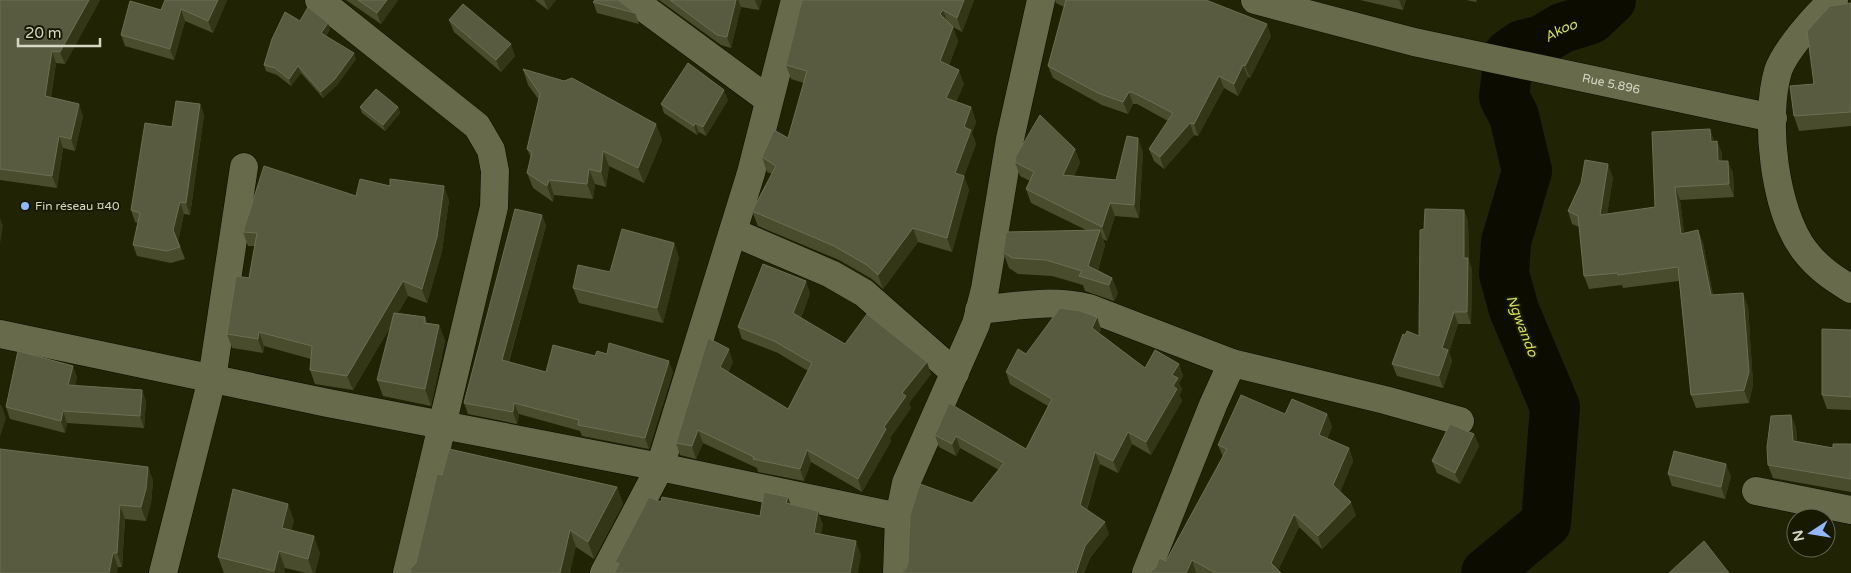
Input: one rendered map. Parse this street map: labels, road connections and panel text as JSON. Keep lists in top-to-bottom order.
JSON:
{
  "streets": {
    "street": ["Rue 5.896"]
  },
  "water": ["Akoo", "Ngwando"],
  "places": ["Fin réseau ¤40"],
  "scale_bar": "20 m",
  "north": "left"
}
